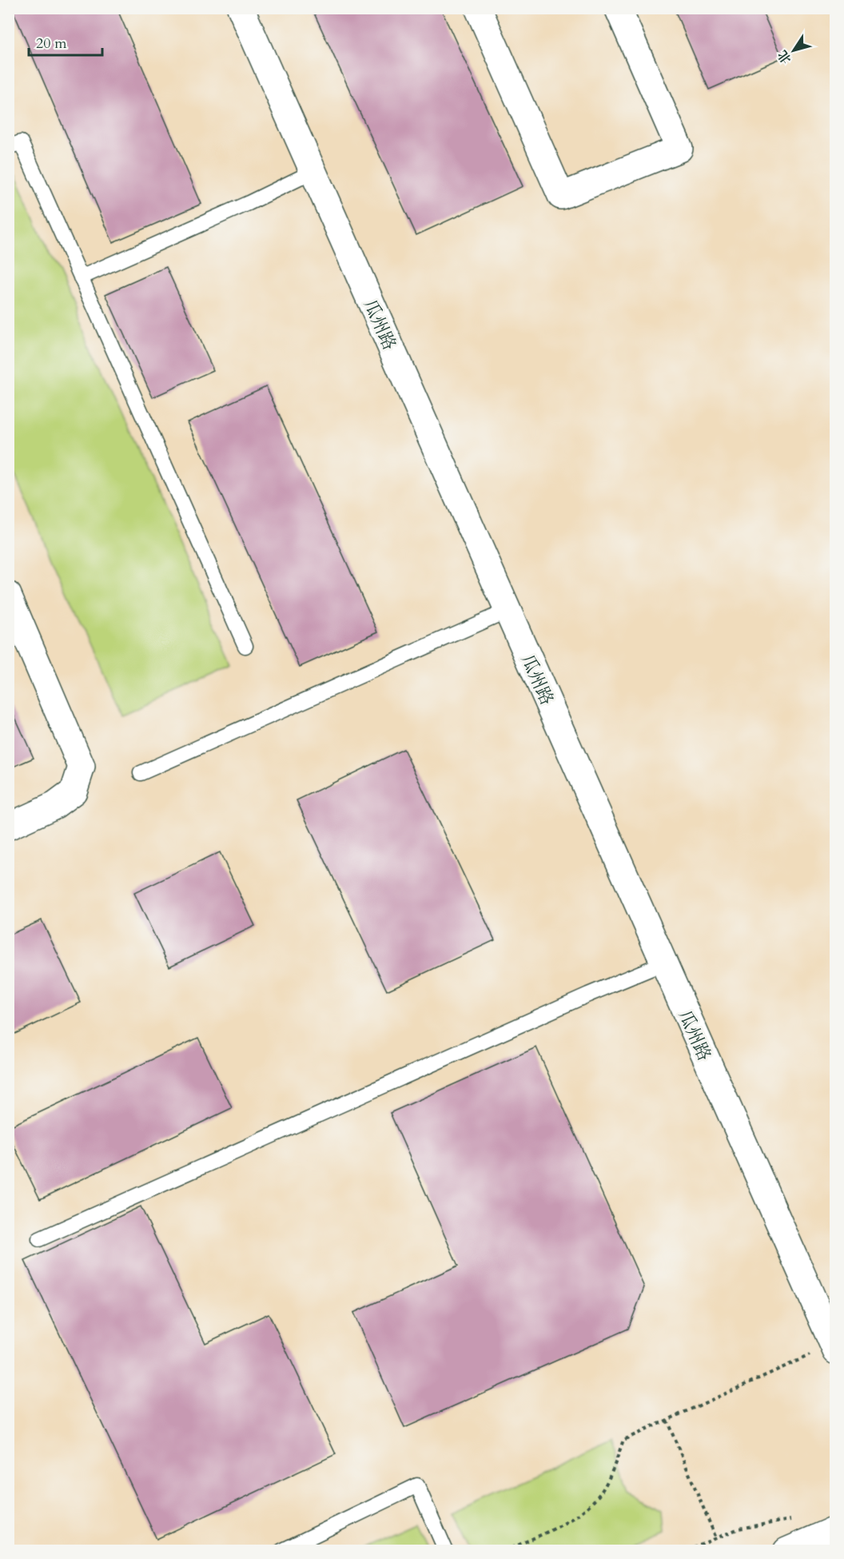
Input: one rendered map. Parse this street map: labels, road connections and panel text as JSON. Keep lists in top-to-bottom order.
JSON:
{
  "streets": {
    "street": ["瓜州路"]
  },
  "scale_bar": "20 m",
  "north": "bottom left"
}
